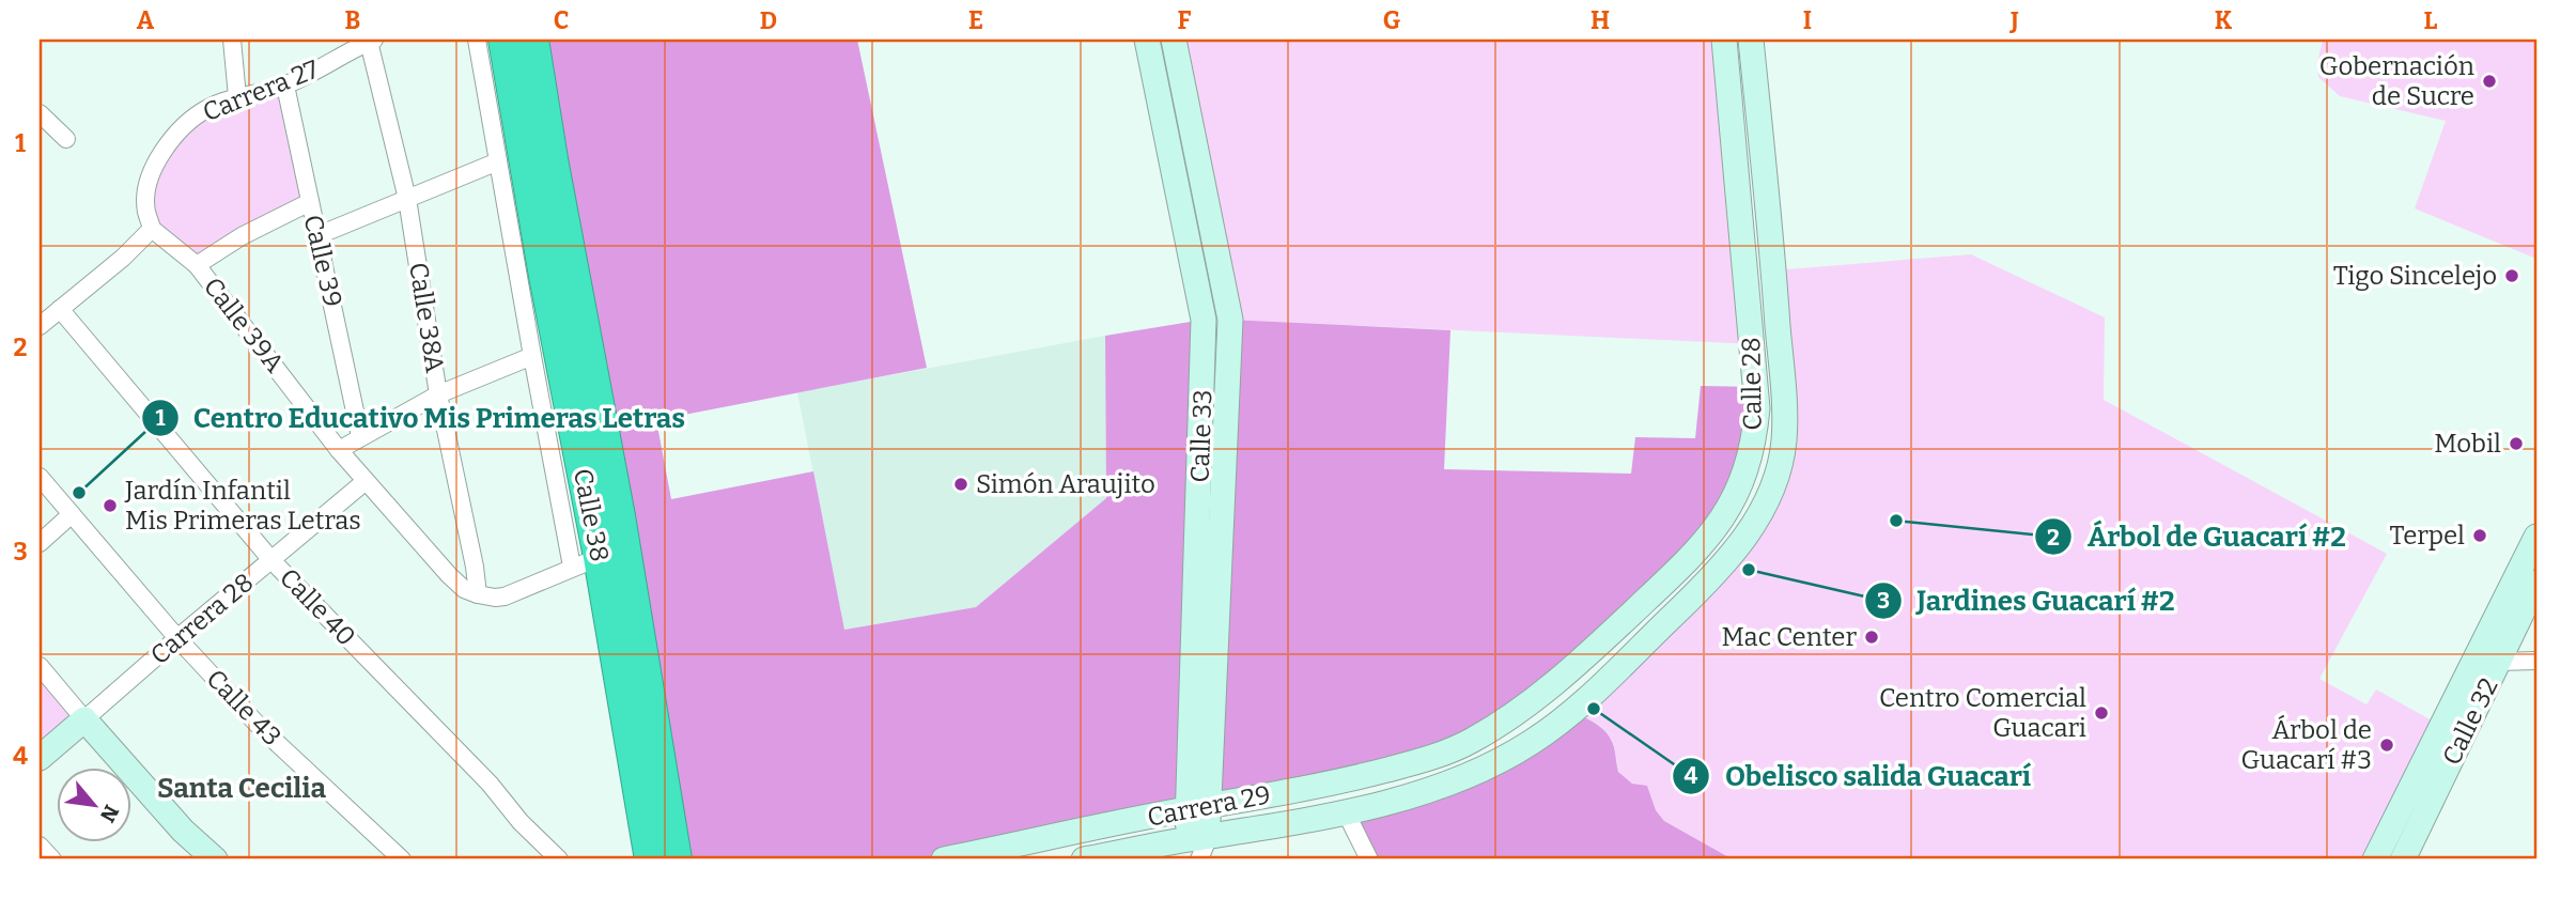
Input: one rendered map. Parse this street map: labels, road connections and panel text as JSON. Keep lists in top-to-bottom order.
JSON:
{
  "streets": {
    "highway": ["Calle 38"],
    "street": [
      "Carrera 27",
      "Calle 39",
      "Calle 38A",
      "Calle 39A",
      "Calle 28",
      "Calle 33",
      "Calle 40",
      "Carrera 28",
      "Calle 43",
      "Calle 32",
      "Carrera 29"
    ]
  },
  "crossings": [
    ["Carrera 27", "Calle 39"],
    ["Carrera 27", "Calle 38A"],
    ["Carrera 27", "Calle 39A"],
    ["Calle 38A", "Calle 39A"],
    ["Calle 39A", "Carrera 28"],
    ["Calle 28", "Carrera 29"],
    ["Calle 33", "Carrera 29"],
    ["Calle 40", "Carrera 28"],
    ["Carrera 28", "Calle 43"]
  ],
  "districts": ["Santa Cecilia"],
  "places": [
    "Gobernación de Sucre",
    "Tigo Sincelejo",
    "Mobil",
    "Simón Araujito",
    "Centro Educativo Mis Primeras Letras",
    "Jardín Infantil Mis Primeras Letras",
    "Árbol de Guacarí #2",
    "Terpel",
    "Jardines Guacarí #2",
    "Mac Center",
    "Obelisco salida Guacarí",
    "Centro Comercial Guacari",
    "Árbol de Guacarí #3"
  ],
  "north": "bottom right",
  "grid": {
    "columns": [
      "A",
      "B",
      "C",
      "D",
      "E",
      "F",
      "G",
      "H",
      "I",
      "J",
      "K",
      "L"
    ],
    "rows": [
      "1",
      "2",
      "3",
      "4"
    ]
  }
}
